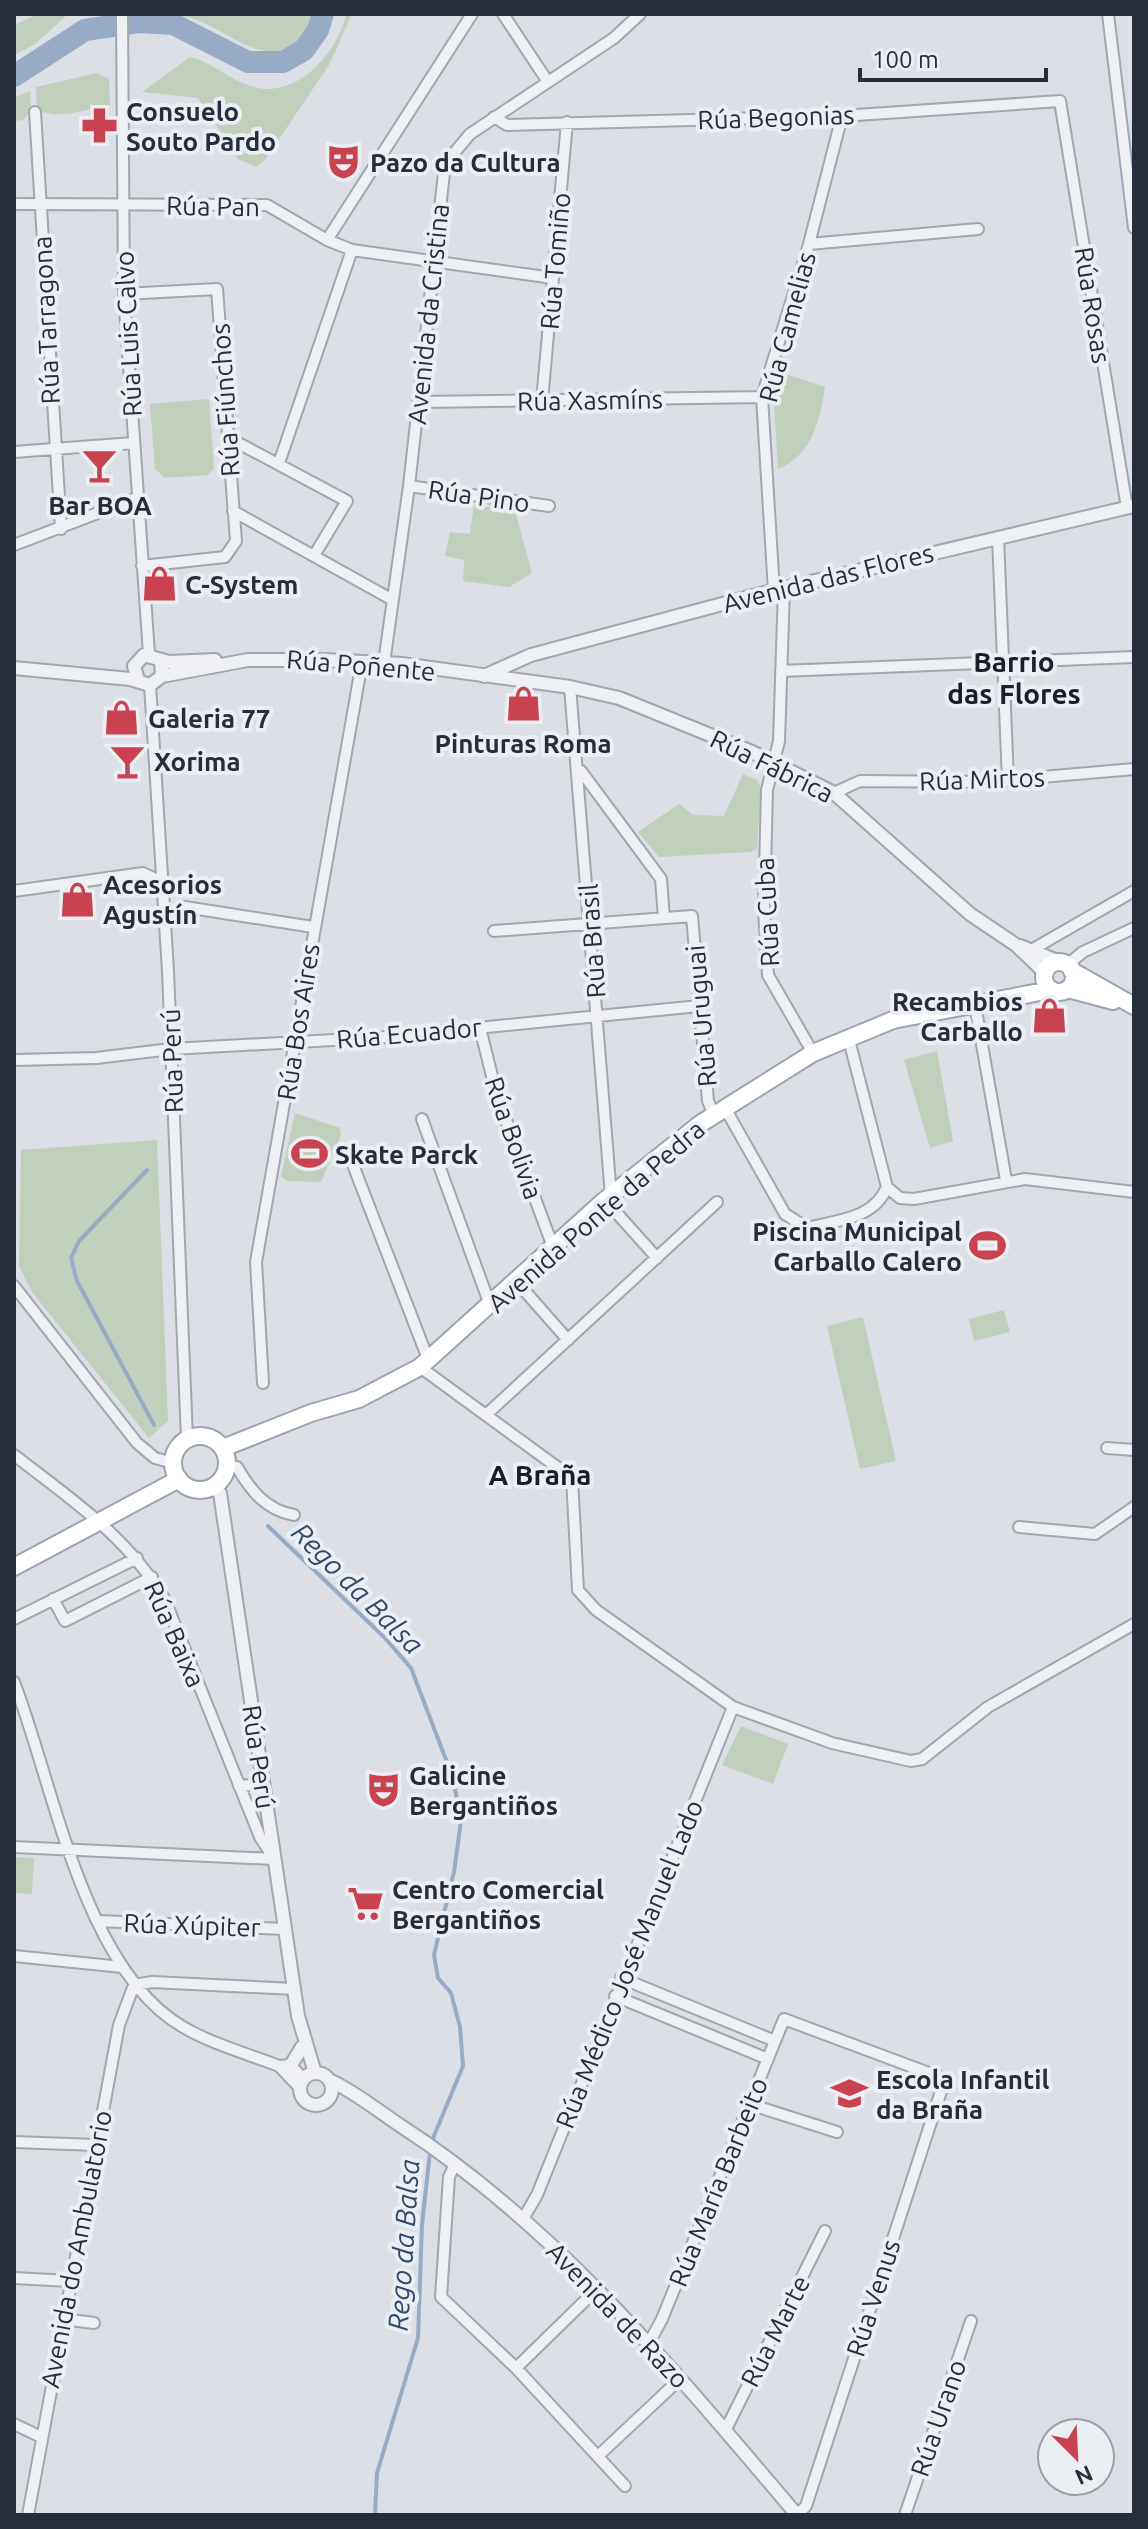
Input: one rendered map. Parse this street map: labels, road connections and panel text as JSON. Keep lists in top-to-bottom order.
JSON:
{
  "streets": {
    "main road": ["Avenida Ponte da Pedra"],
    "street": [
      "Rúa Begonias",
      "Rúa Pan",
      "Rúa Tomiño",
      "Rúa Rosas",
      "Avenida da Cristina",
      "Rúa Tarragona",
      "Rúa Camelias",
      "Rúa Luis Calvo",
      "Rúa Fiúnchos",
      "Rúa Xasmíns",
      "Rúa Pino",
      "Avenida das Flores",
      "Rúa Poñente",
      "Rúa Fábrica",
      "Rúa Mirtos",
      "Rúa Cuba",
      "Rúa Brasil",
      "Rúa Uruguai",
      "Rúa Bos Aires",
      "Rúa Ecuador",
      "Rúa Perú",
      "Rúa Bolivia",
      "Rúa Baixa",
      "Rúa Xúpiter",
      "Rúa Médico José Manuel Lado",
      "Rúa María Barbeito",
      "Avenida do Ambulatorio",
      "Rúa Venus",
      "Avenida de Razo",
      "Rúa Marte",
      "Rúa Urano"
    ]
  },
  "crossings": [
    ["Rúa Begonias", "Rúa Tomiño"],
    ["Rúa Begonias", "Rúa Rosas"],
    ["Rúa Begonias", "Avenida da Cristina"],
    ["Rúa Begonias", "Rúa Camelias"],
    ["Rúa Pan", "Rúa Tomiño"],
    ["Rúa Pan", "Avenida da Cristina"],
    ["Rúa Pan", "Rúa Tarragona"],
    ["Rúa Pan", "Rúa Luis Calvo"],
    ["Rúa Tomiño", "Rúa Xasmíns"],
    ["Rúa Rosas", "Avenida das Flores"],
    ["Avenida da Cristina", "Rúa Xasmíns"],
    ["Avenida da Cristina", "Rúa Pino"],
    ["Avenida da Cristina", "Rúa Poñente"],
    ["Rúa Camelias", "Rúa Xasmíns"],
    ["Rúa Camelias", "Avenida das Flores"],
    ["Rúa Camelias", "Rúa Cuba"],
    ["Rúa Luis Calvo", "Rúa Fiúnchos"],
    ["Rúa Luis Calvo", "Rúa Poñente"],
    ["Avenida das Flores", "Rúa Poñente"],
    ["Avenida das Flores", "Rúa Fábrica"],
    ["Rúa Poñente", "Rúa Fábrica"],
    ["Rúa Poñente", "Rúa Bos Aires"],
    ["Rúa Fábrica", "Rúa Mirtos"],
    ["Rúa Fábrica", "Rúa Cuba"],
    ["Rúa Fábrica", "Rúa Brasil"],
    ["Rúa Fábrica", "Avenida Ponte da Pedra"],
    ["Rúa Cuba", "Avenida Ponte da Pedra"],
    ["Rúa Brasil", "Rúa Ecuador"],
    ["Rúa Brasil", "Avenida Ponte da Pedra"],
    ["Rúa Uruguai", "Rúa Ecuador"],
    ["Rúa Uruguai", "Avenida Ponte da Pedra"],
    ["Rúa Bos Aires", "Rúa Ecuador"],
    ["Rúa Ecuador", "Rúa Perú"],
    ["Rúa Ecuador", "Rúa Bolivia"],
    ["Rúa Perú", "Avenida Ponte da Pedra"],
    ["Rúa Perú", "Rúa Baixa"],
    ["Rúa Perú", "Rúa Xúpiter"],
    ["Rúa Perú", "Avenida de Razo"],
    ["Rúa Bolivia", "Avenida Ponte da Pedra"],
    ["Rúa Médico José Manuel Lado", "Avenida de Razo"],
    ["Rúa María Barbeito", "Rúa Venus"],
    ["Rúa María Barbeito", "Avenida de Razo"],
    ["Rúa Venus", "Avenida de Razo"],
    ["Avenida de Razo", "Rúa Marte"]
  ],
  "districts": ["Barrio das Flores", "A Braña"],
  "water": ["Rego da Balsa"],
  "places": {
    "pharmacy": ["Consuelo Souto Pardo"],
    "theatre": ["Pazo da Cultura", "Galicine Bergantiños"],
    "bar": ["Bar BOA", "Xorima"],
    "shop": [
      "C-System",
      "Pinturas Roma",
      "Galeria 77",
      "Acesorios Agustín",
      "Recambios Carballo"
    ],
    "sports": ["Skate Parck", "Piscina Municipal Carballo Calero"],
    "supermarket": ["Centro Comercial Bergantiños"],
    "school or university": ["Escola Infantil da Braña"]
  },
  "scale_bar": "100 m",
  "north": "bottom right"
}
